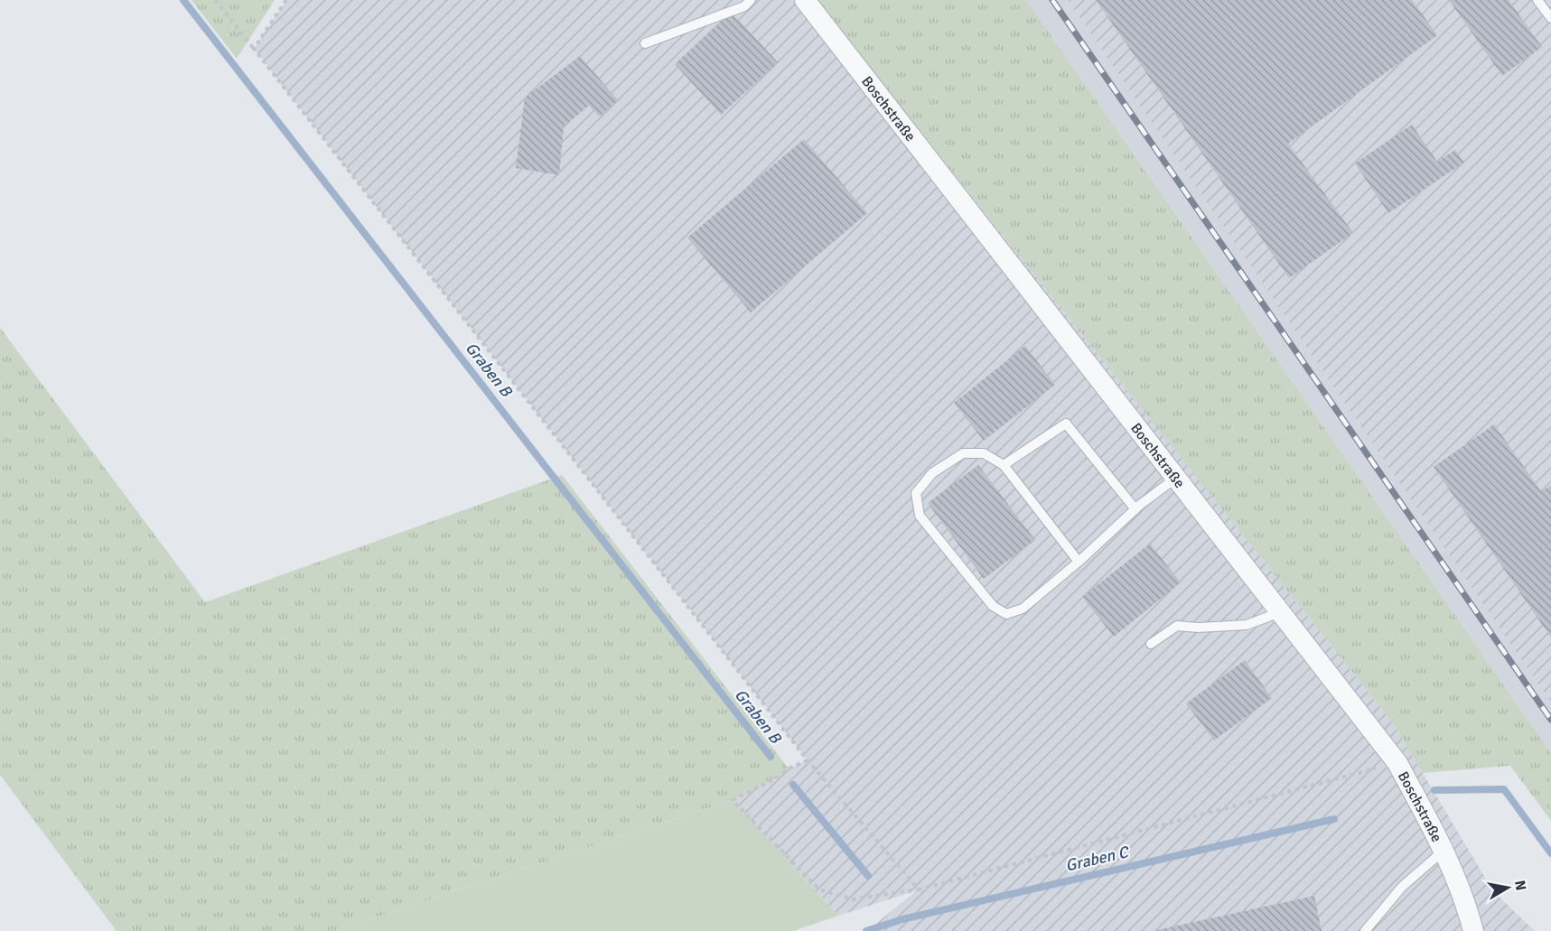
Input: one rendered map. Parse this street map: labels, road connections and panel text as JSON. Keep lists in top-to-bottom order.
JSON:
{
  "streets": {
    "street": ["Boschstraße"]
  },
  "water": ["Graben B", "Graben C"],
  "north": "right"
}
